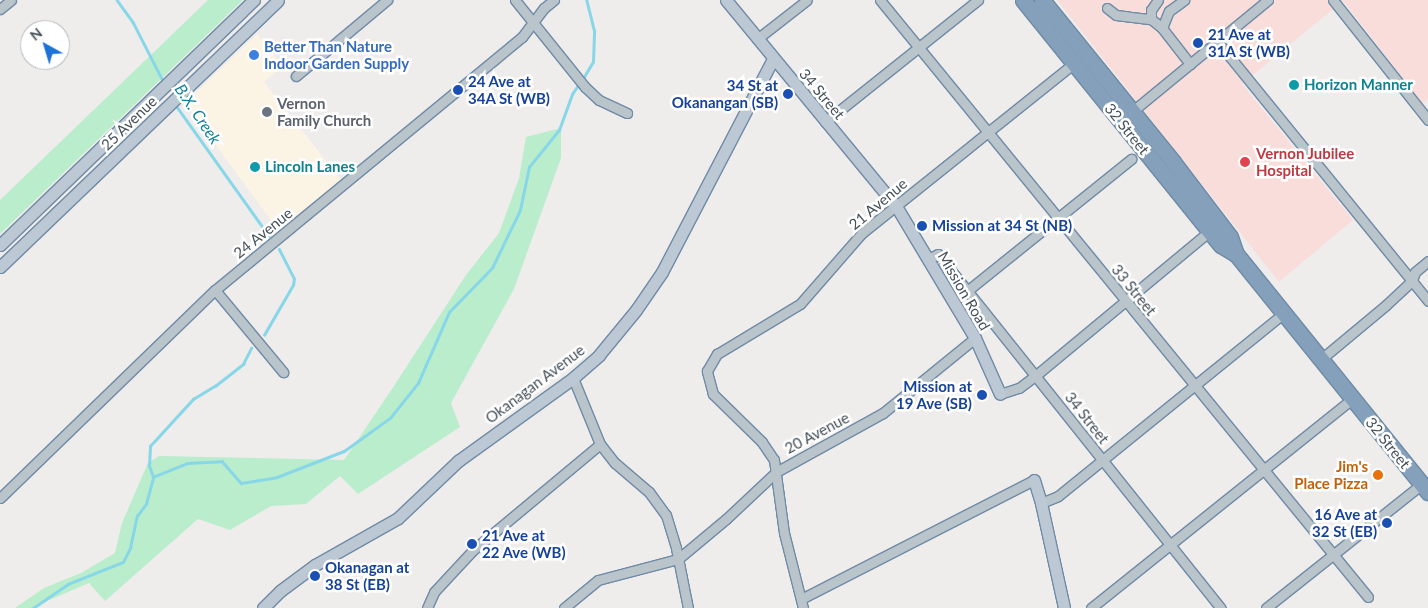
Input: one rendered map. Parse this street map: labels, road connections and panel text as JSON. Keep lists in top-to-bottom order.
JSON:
{
  "streets": {
    "highway": ["32 Street"],
    "street": [
      "34 Street",
      "25 Avenue",
      "21 Avenue",
      "24 Avenue",
      "33 Street",
      "Mission Road",
      "Okanagan Avenue",
      "20 Avenue"
    ]
  },
  "crossings": [
    ["34 Street", "21 Avenue"],
    ["34 Street", "Mission Road"],
    ["34 Street", "Okanagan Avenue"],
    ["32 Street", "21 Avenue"],
    ["21 Avenue", "33 Street"],
    ["21 Avenue", "Mission Road"],
    ["21 Avenue", "20 Avenue"],
    ["Mission Road", "20 Avenue"]
  ],
  "water": ["B.X. Creek"],
  "places": [
    "21 Ave at 31A St (WB)",
    "Better Than Nature Indoor Garden Supply",
    "Horizon Manner",
    "24 Ave at 34A St (WB)",
    "34 St at Okanangan (SB)",
    "Vernon Family Church",
    "Vernon Jubilee Hospital",
    "Lincoln Lanes",
    "Mission at 34 St (NB)",
    "Mission at 19 Ave (SB)",
    "Jim's Place Pizza",
    "16 Ave at 32 St (EB)",
    "21 Ave at 22 Ave (WB)",
    "Okanagan at 38 St (EB)"
  ],
  "north": "top left"
}
